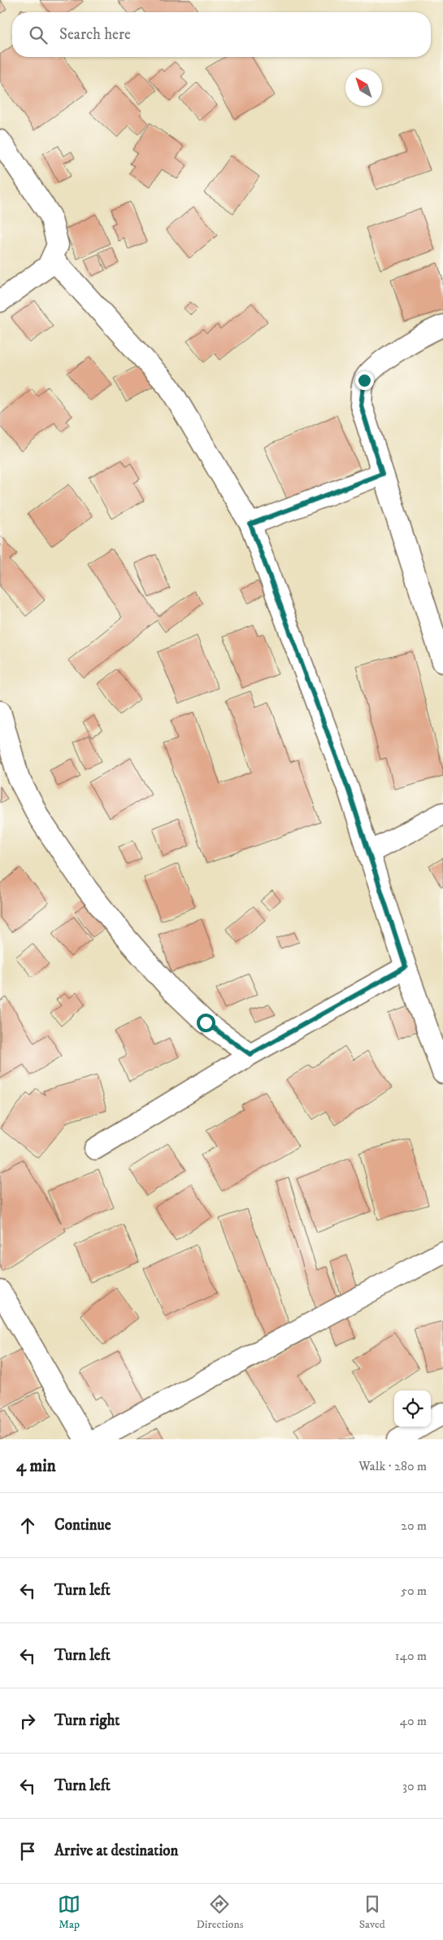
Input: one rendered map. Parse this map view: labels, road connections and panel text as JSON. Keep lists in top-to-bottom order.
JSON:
{
  "north": "top left",
  "page": {
    "search": "Search here",
    "heading": ["4 min", "Walk · 280 m"],
    "list": [
      ["Continue", "20 m"],
      ["Turn left", "50 m"],
      ["Turn left", "140 m"],
      ["Turn right", "40 m"],
      ["Turn left", "30 m"],
      "Arrive at destination"
    ],
    "nav": ["Map", "Directions", "Saved"]
  }
}
